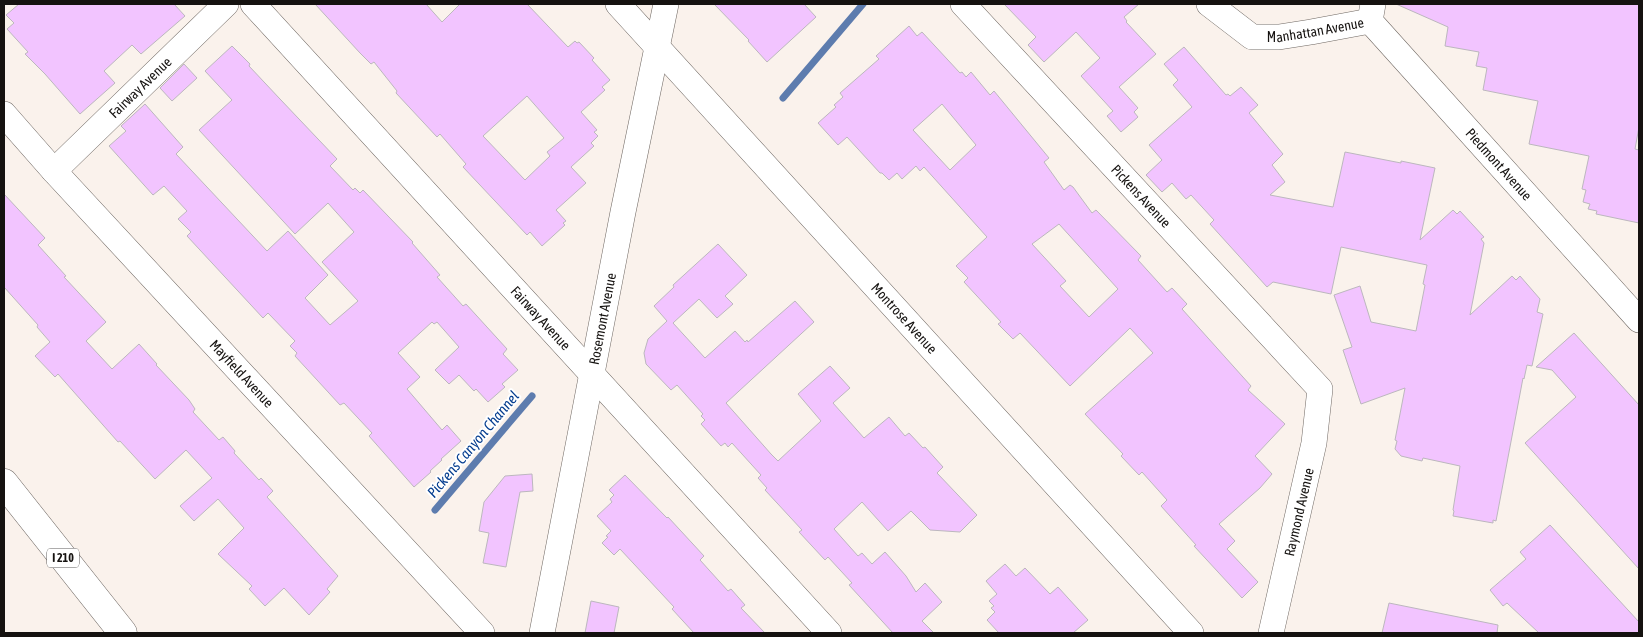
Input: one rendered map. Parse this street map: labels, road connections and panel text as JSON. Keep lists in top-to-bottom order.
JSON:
{
  "streets": {
    "highway": ["I 210"],
    "street": [
      "Manhattan Avenue",
      "Fairway Avenue",
      "Piedmont Avenue",
      "Pickens Avenue",
      "Rosemont Avenue",
      "Montrose Avenue",
      "Mayfield Avenue",
      "Raymond Avenue"
    ]
  },
  "crossings": [
    ["Manhattan Avenue", "Piedmont Avenue"],
    ["Fairway Avenue", "Rosemont Avenue"],
    ["Fairway Avenue", "Mayfield Avenue"],
    ["Pickens Avenue", "Raymond Avenue"],
    ["Rosemont Avenue", "Montrose Avenue"]
  ],
  "water": ["Pickens Canyon Channel"]
}
